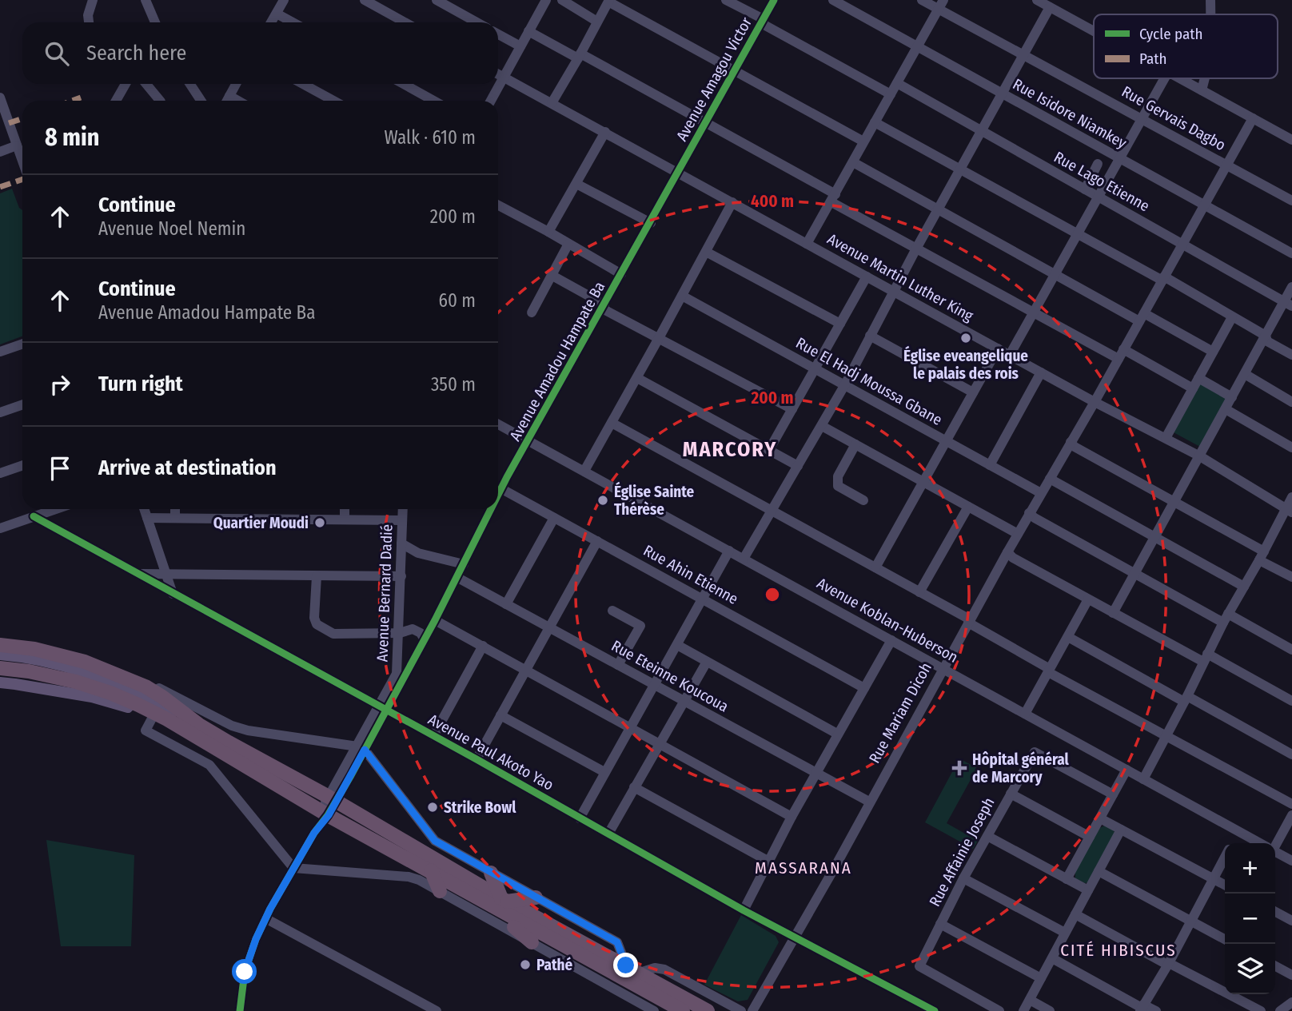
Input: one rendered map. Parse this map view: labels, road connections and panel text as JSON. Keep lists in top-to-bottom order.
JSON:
{
  "streets": {
    "street": [
      "Avenue Amagou Victor",
      "Rue Isidore Niamkey",
      "Rue Gervais Dagbo",
      "Rue Lago Etienne",
      "Avenue Martin Luther King",
      "Avenue Amadou Hampate Ba",
      "Rue El Hadj Moussa Gbane",
      "Rue Ahin Etienne",
      "Avenue Bernard Dadié",
      "Avenue Koblan-Huberson",
      "Rue Eteinne Koucoua",
      "Rue Mariam Dicoh",
      "Avenue Paul Akoto Yao",
      "Rue Affainie Joseph"
    ]
  },
  "crossings": [
    ["Avenue Amagou Victor", "Avenue Martin Luther King"],
    ["Avenue Amagou Victor", "Avenue Amadou Hampate Ba"],
    ["Rue Isidore Niamkey", "Rue Mariam Dicoh"],
    ["Rue Gervais Dagbo", "Rue Mariam Dicoh"],
    ["Rue Lago Etienne", "Rue Mariam Dicoh"],
    ["Avenue Martin Luther King", "Avenue Amadou Hampate Ba"],
    ["Avenue Martin Luther King", "Rue Mariam Dicoh"],
    ["Avenue Amadou Hampate Ba", "Rue Ahin Etienne"],
    ["Avenue Amadou Hampate Ba", "Avenue Bernard Dadié"],
    ["Avenue Amadou Hampate Ba", "Avenue Koblan-Huberson"],
    ["Avenue Amadou Hampate Ba", "Rue Eteinne Koucoua"],
    ["Avenue Amadou Hampate Ba", "Avenue Paul Akoto Yao"],
    ["Rue El Hadj Moussa Gbane", "Rue Mariam Dicoh"],
    ["Avenue Koblan-Huberson", "Rue Mariam Dicoh"],
    ["Rue Eteinne Koucoua", "Rue Mariam Dicoh"],
    ["Rue Mariam Dicoh", "Avenue Paul Akoto Yao"]
  ],
  "districts": ["MARCORY", "MASSARANA", "CITÉ HIBISCUS"],
  "places": {
    "other": [
      "Église eveangelique le palais des rois",
      "Église Sainte Thérèse",
      "Quartier Moudi",
      "Strike Bowl",
      "Pathé"
    ],
    "health": ["Hôpital général de Marcory"]
  },
  "legend": ["Cycle path", "Path"],
  "page": {
    "search": "Search here",
    "heading": ["8 min", "Walk · 610 m"],
    "list": [
      ["Continue", "Avenue Noel Nemin", "200 m"],
      ["Continue", "Avenue Amadou Hampate Ba", "60 m"],
      ["Turn right", "350 m"],
      "Arrive at destination"
    ],
    "map_buttons": ["+", "−"]
  },
  "rings": ["400 m", "200 m"]
}
